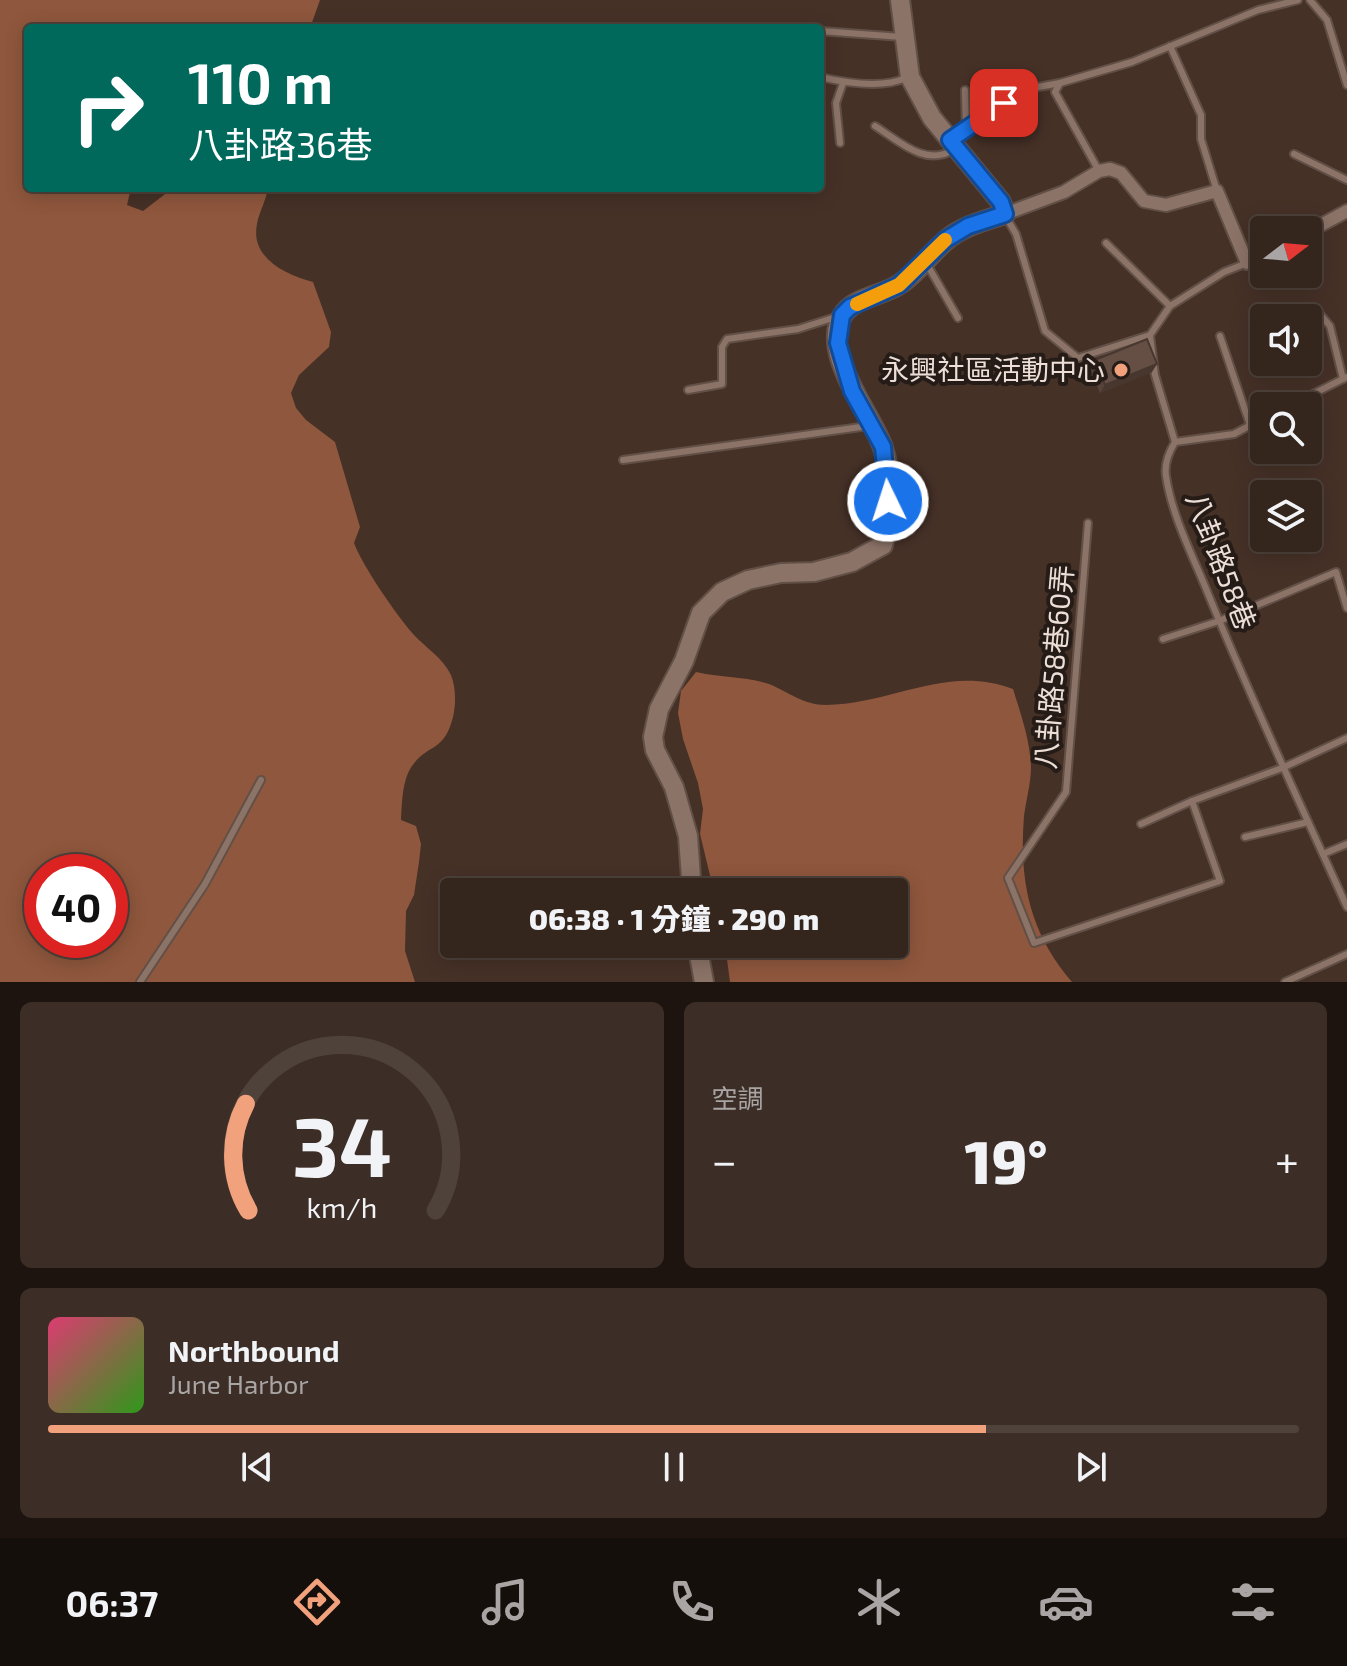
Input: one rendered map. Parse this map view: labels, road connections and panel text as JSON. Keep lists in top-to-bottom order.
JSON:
{
  "streets": {
    "lane": ["八卦路58巷", "八卦路58巷60弄"]
  },
  "places": ["永興社區活動中心"],
  "north": "right",
  "page": {
    "turn": ["110 m", "八卦路36巷"],
    "limit": "40",
    "trip": "06:38 · 1 分鐘 · 290 m",
    "tile": "空調",
    "heat": ["−", "19°", "+"],
    "song": ["Northbound", "June Harbor"],
    "tabs": "06:37",
    "gauge": ["34", "km/h"]
  }
}
